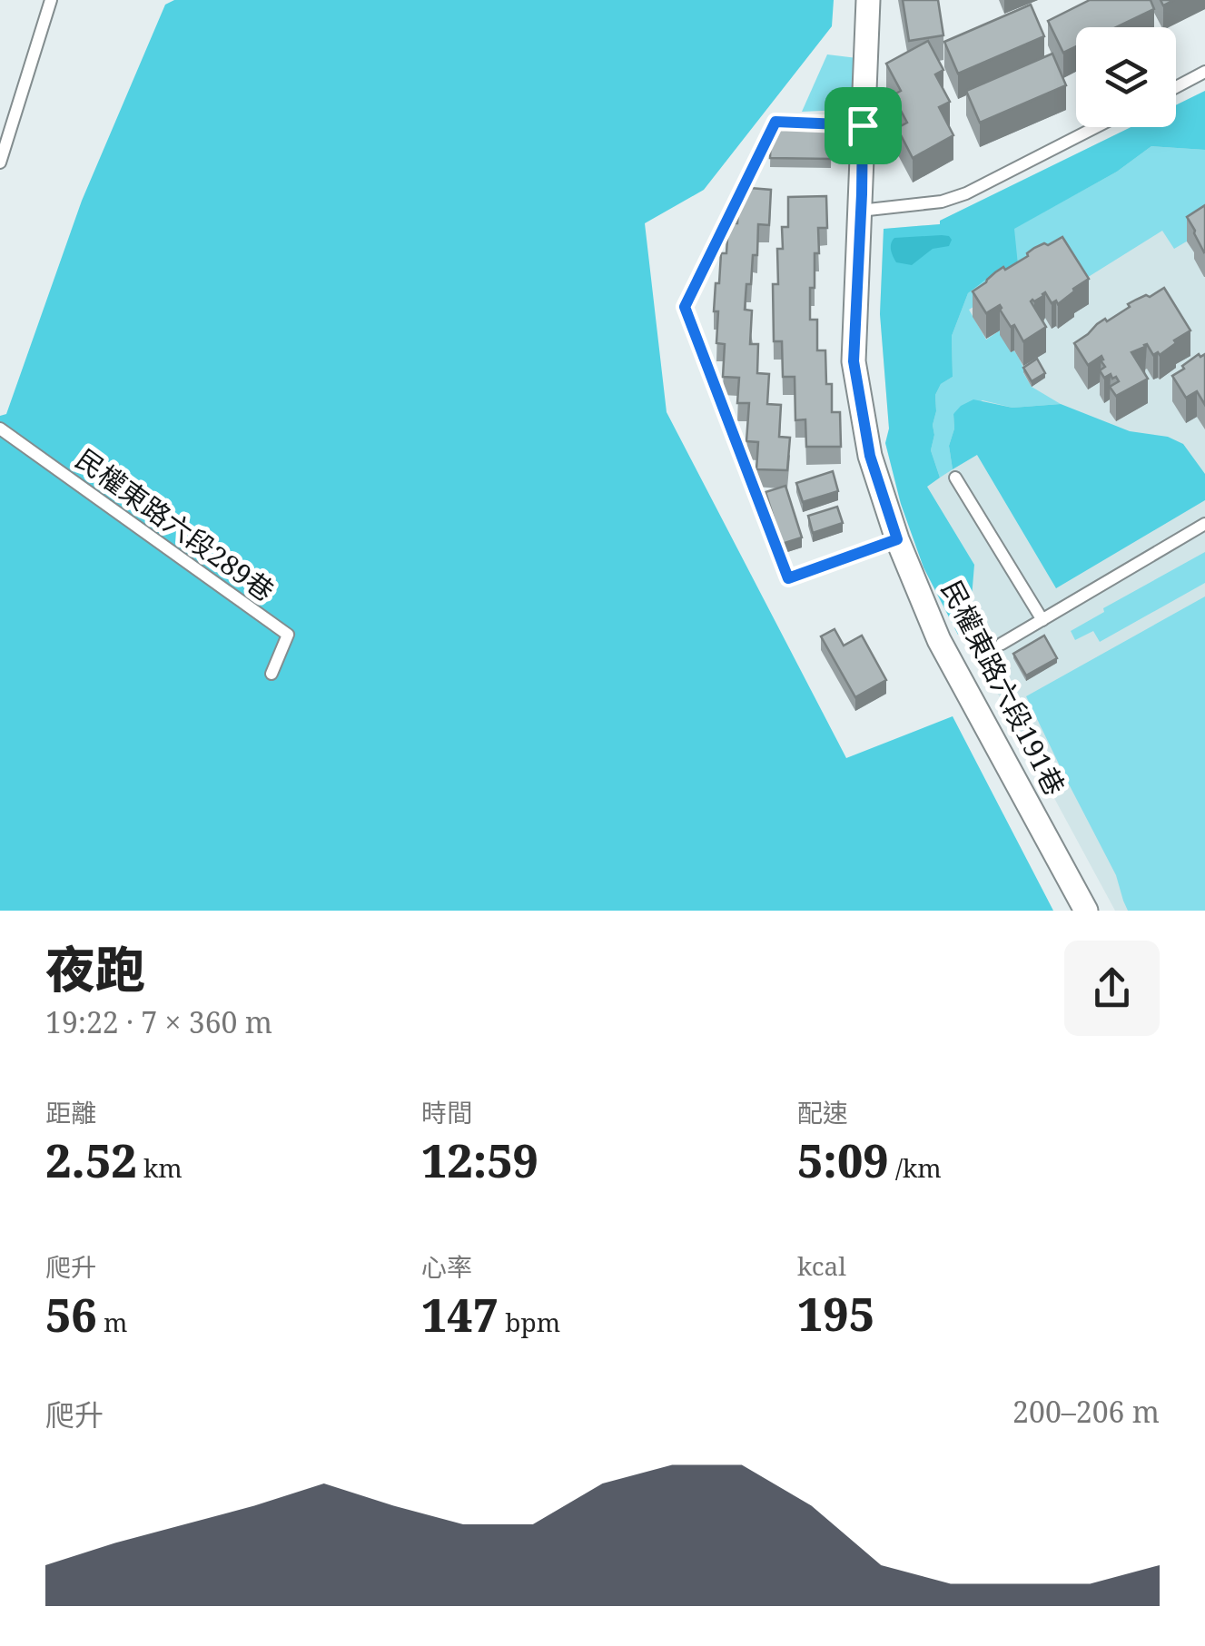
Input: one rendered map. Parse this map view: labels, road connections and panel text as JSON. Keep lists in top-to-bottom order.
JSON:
{
  "streets": {
    "street": ["民權東路六段191巷"],
    "lane": ["民權東路六段289巷"]
  },
  "page": {
    "heading": ["夜跑", "19:22 · 7 × 360 m"],
    "stats": [
      ["距離", "2.52 km"],
      ["時間", "12:59"],
      ["配速", "5:09 /km"],
      ["爬升", "56 m"],
      ["心率", "147 bpm"],
      ["kcal", "195"]
    ],
    "chart": ["爬升", "200–206 m"]
  }
}
